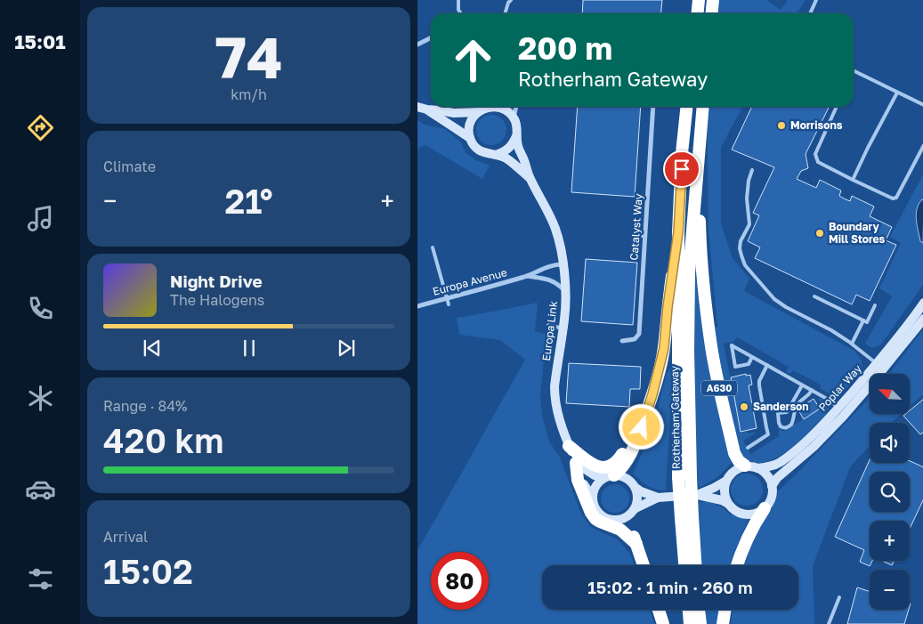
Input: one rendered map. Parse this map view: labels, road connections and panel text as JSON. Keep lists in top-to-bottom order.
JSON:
{
  "streets": {
    "highway": ["A630", "Rotherham Gateway"],
    "main road": ["Europa Link", "Poplar Way"],
    "street": ["Catalyst Way", "Europa Avenue"]
  },
  "crossings": [
    ["Europa Avenue", "Europa Link"],
    ["Europa Link", "A630"],
    ["A630", "Poplar Way"],
    ["A630", "Rotherham Gateway"]
  ],
  "places": ["Morrisons", "Boundary Mill Stores", "Sanderson"],
  "north": "top left",
  "page": {
    "tabs": "15:01",
    "tile": [
      ["74", "km/h"],
      "Climate",
      ["Range · 84%", "420 km"],
      ["Arrival", "15:02"]
    ],
    "turn": ["200 m", "Rotherham Gateway"],
    "heat": ["−", "21°", "+"],
    "song": ["Night Drive", "The Halogens"],
    "map_buttons": ["+", "−"],
    "limit": "80",
    "trip": "15:02 · 1 min · 260 m"
  }
}
